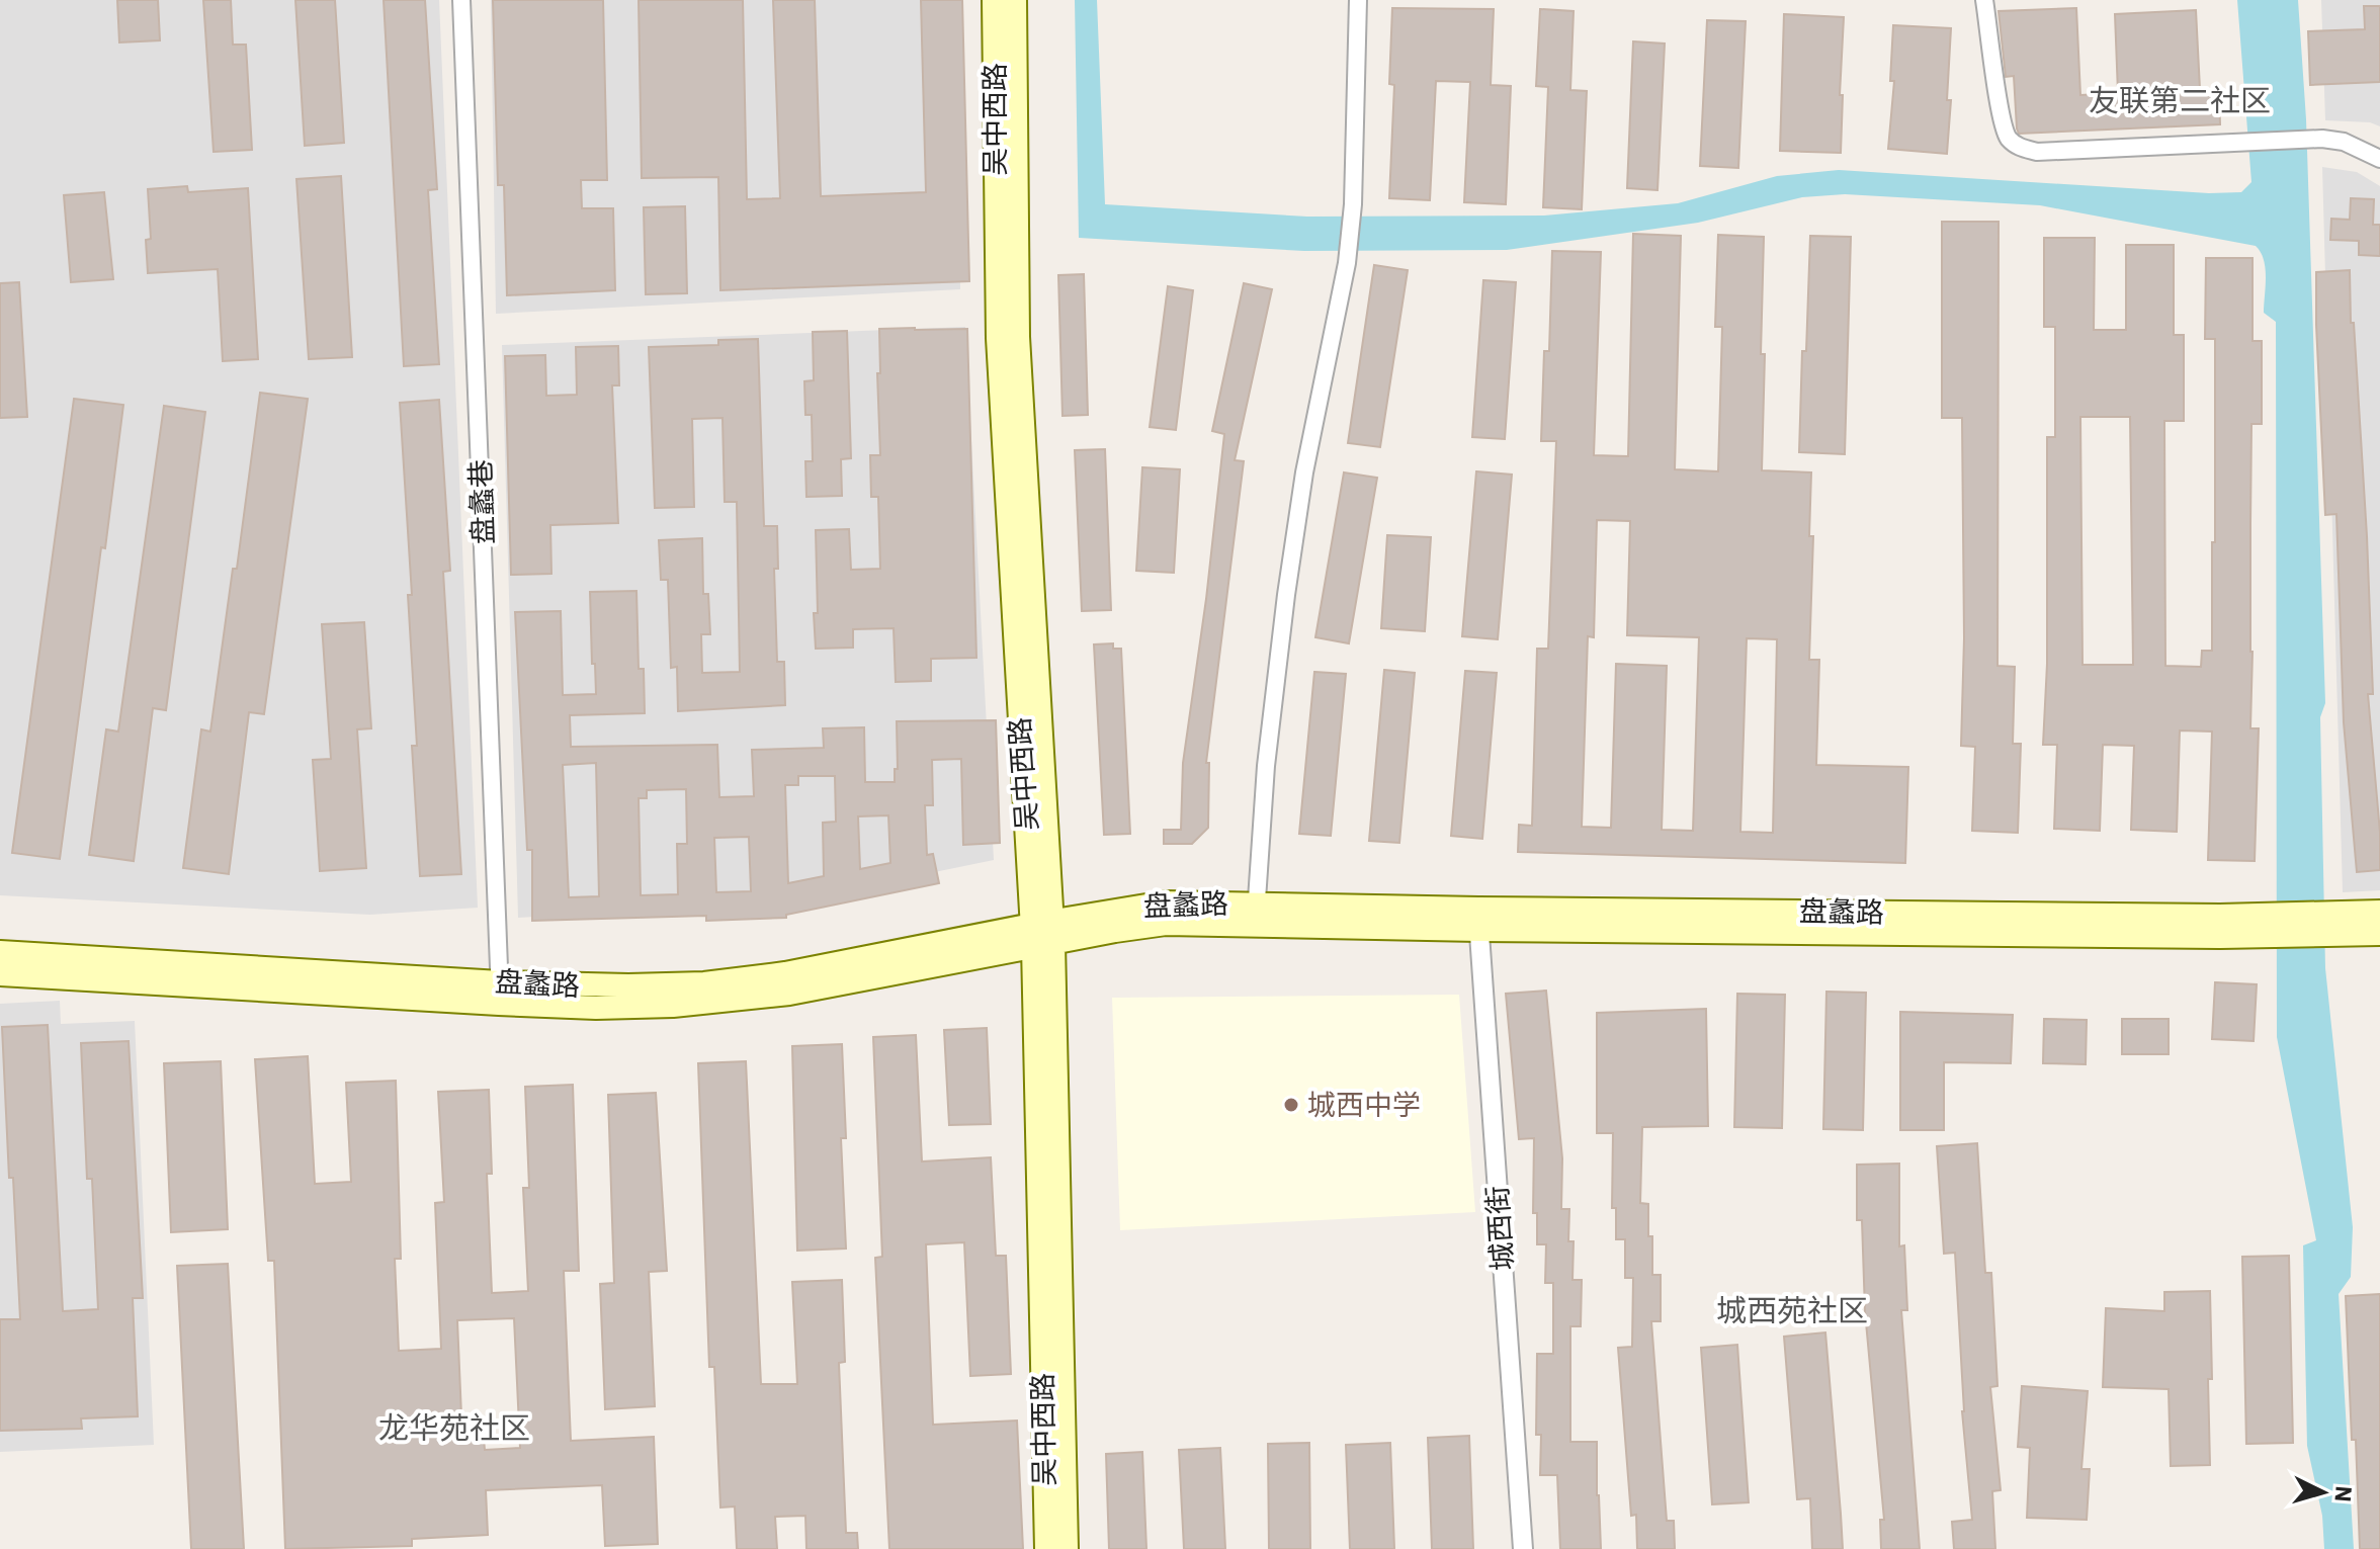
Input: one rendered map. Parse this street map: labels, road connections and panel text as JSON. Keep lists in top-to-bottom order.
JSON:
{
  "streets": {
    "main road": ["吴中西路", "盘蠡路"],
    "street": ["盘蠡巷", "城西街"]
  },
  "crossings": [
    ["吴中西路", "盘蠡路"],
    ["盘蠡巷", "盘蠡路"],
    ["盘蠡路", "城西街"]
  ],
  "districts": ["友联第二社区", "城西苑社区", "龙华苑社区"],
  "places": ["城西中学"],
  "north": "right"
}
